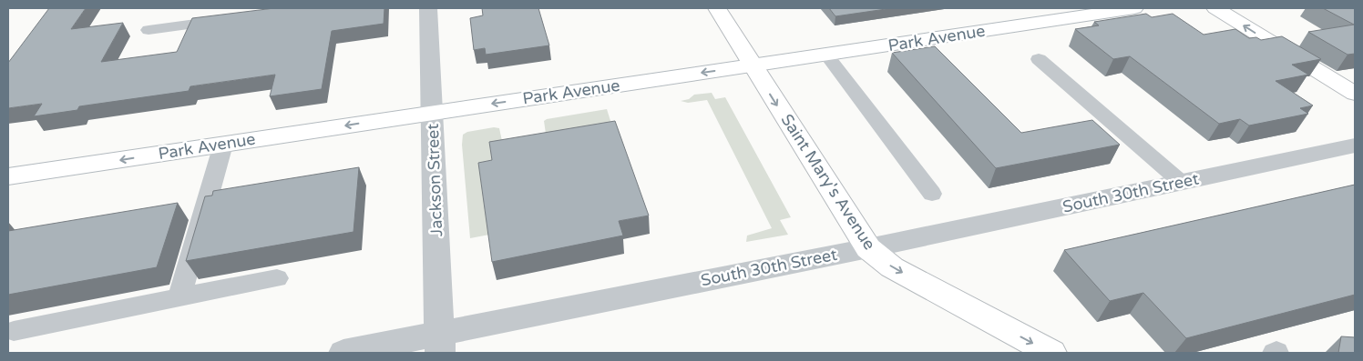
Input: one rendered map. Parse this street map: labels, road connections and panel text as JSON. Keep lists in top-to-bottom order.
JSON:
{
  "streets": {
    "street": [
      "Park Avenue",
      "Jackson Street",
      "Saint Mary's Avenue",
      "South 30th Street"
    ]
  },
  "crossings": [
    ["Park Avenue", "Jackson Street"],
    ["Park Avenue", "Saint Mary's Avenue"],
    ["Jackson Street", "South 30th Street"],
    ["Saint Mary's Avenue", "South 30th Street"]
  ],
  "one_way": ["Park Avenue", "Saint Mary's Avenue"]
}
